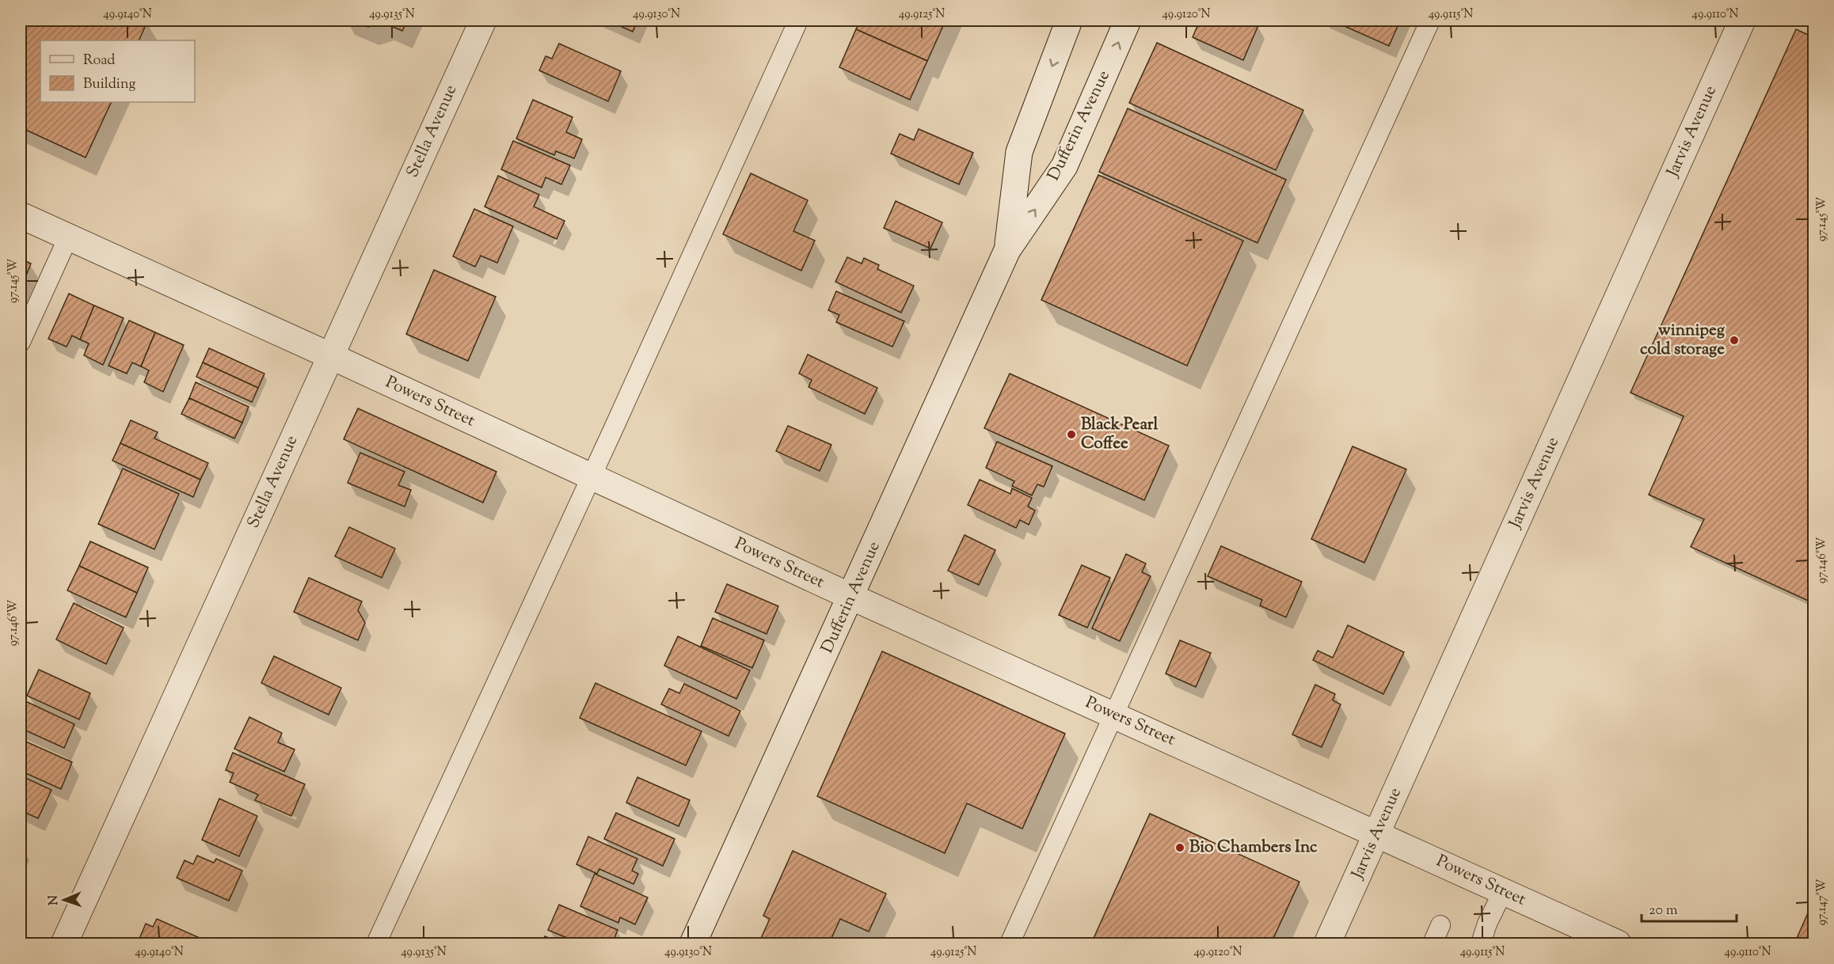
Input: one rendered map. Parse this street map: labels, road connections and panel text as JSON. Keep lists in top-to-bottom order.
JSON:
{
  "streets": {
    "street": [
      "Dufferin Avenue",
      "Stella Avenue",
      "Jarvis Avenue",
      "Powers Street"
    ]
  },
  "crossings": [
    ["Dufferin Avenue", "Powers Street"],
    ["Stella Avenue", "Powers Street"],
    ["Jarvis Avenue", "Powers Street"]
  ],
  "places": ["winnipeg cold storage", "Black Pearl Coffee", "Bio Chambers Inc"],
  "legend": ["Road", "Building"],
  "scale_bar": "20 m",
  "north": "left",
  "coordinates": [
    "49.9140°N",
    "49.9135°N",
    "49.9130°N",
    "49.9125°N",
    "49.9120°N",
    "49.9115°N",
    "49.9110°N",
    "97.145°W",
    "97.146°W",
    "97.147°W"
  ]
}
